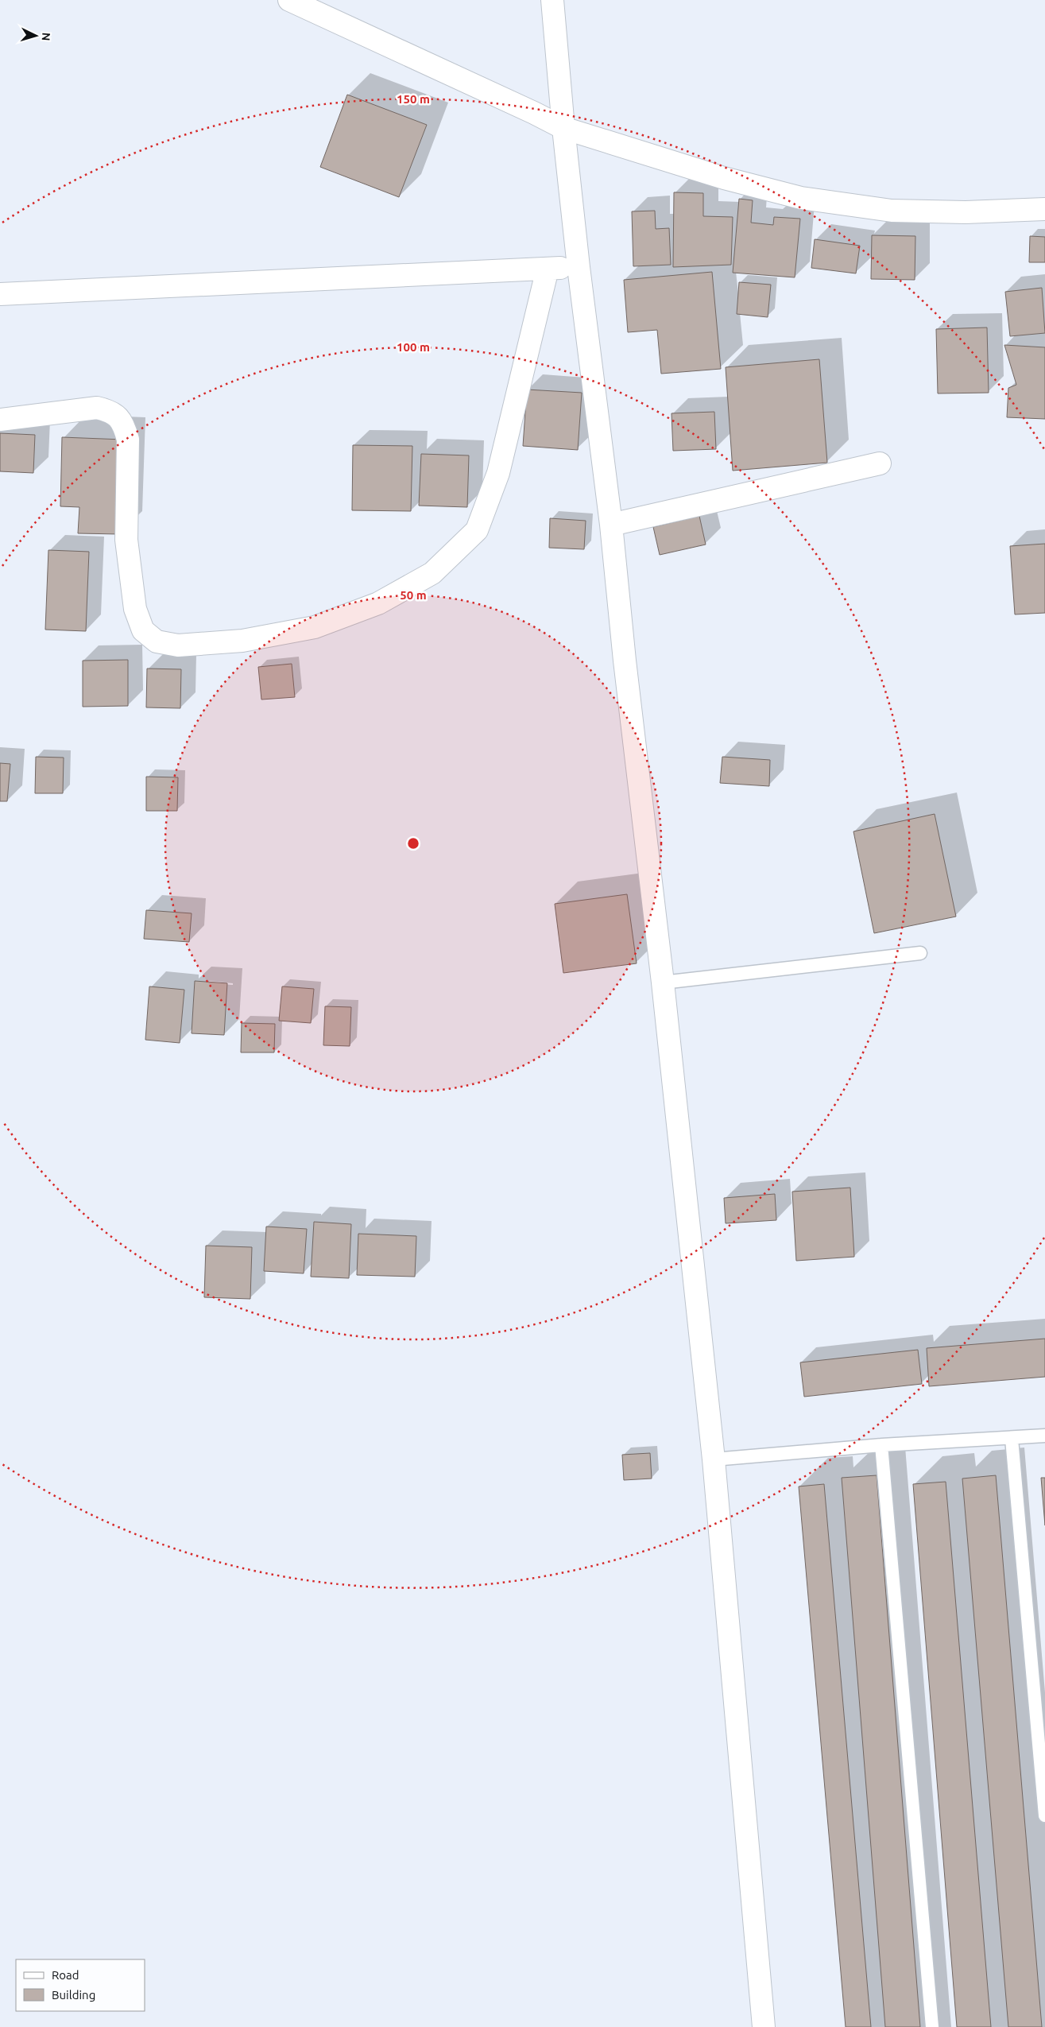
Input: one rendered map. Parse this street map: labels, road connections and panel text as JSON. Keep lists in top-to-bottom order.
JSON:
{
  "legend": ["Road", "Building"],
  "north": "right",
  "rings": ["150 m", "100 m", "50 m"]
}
